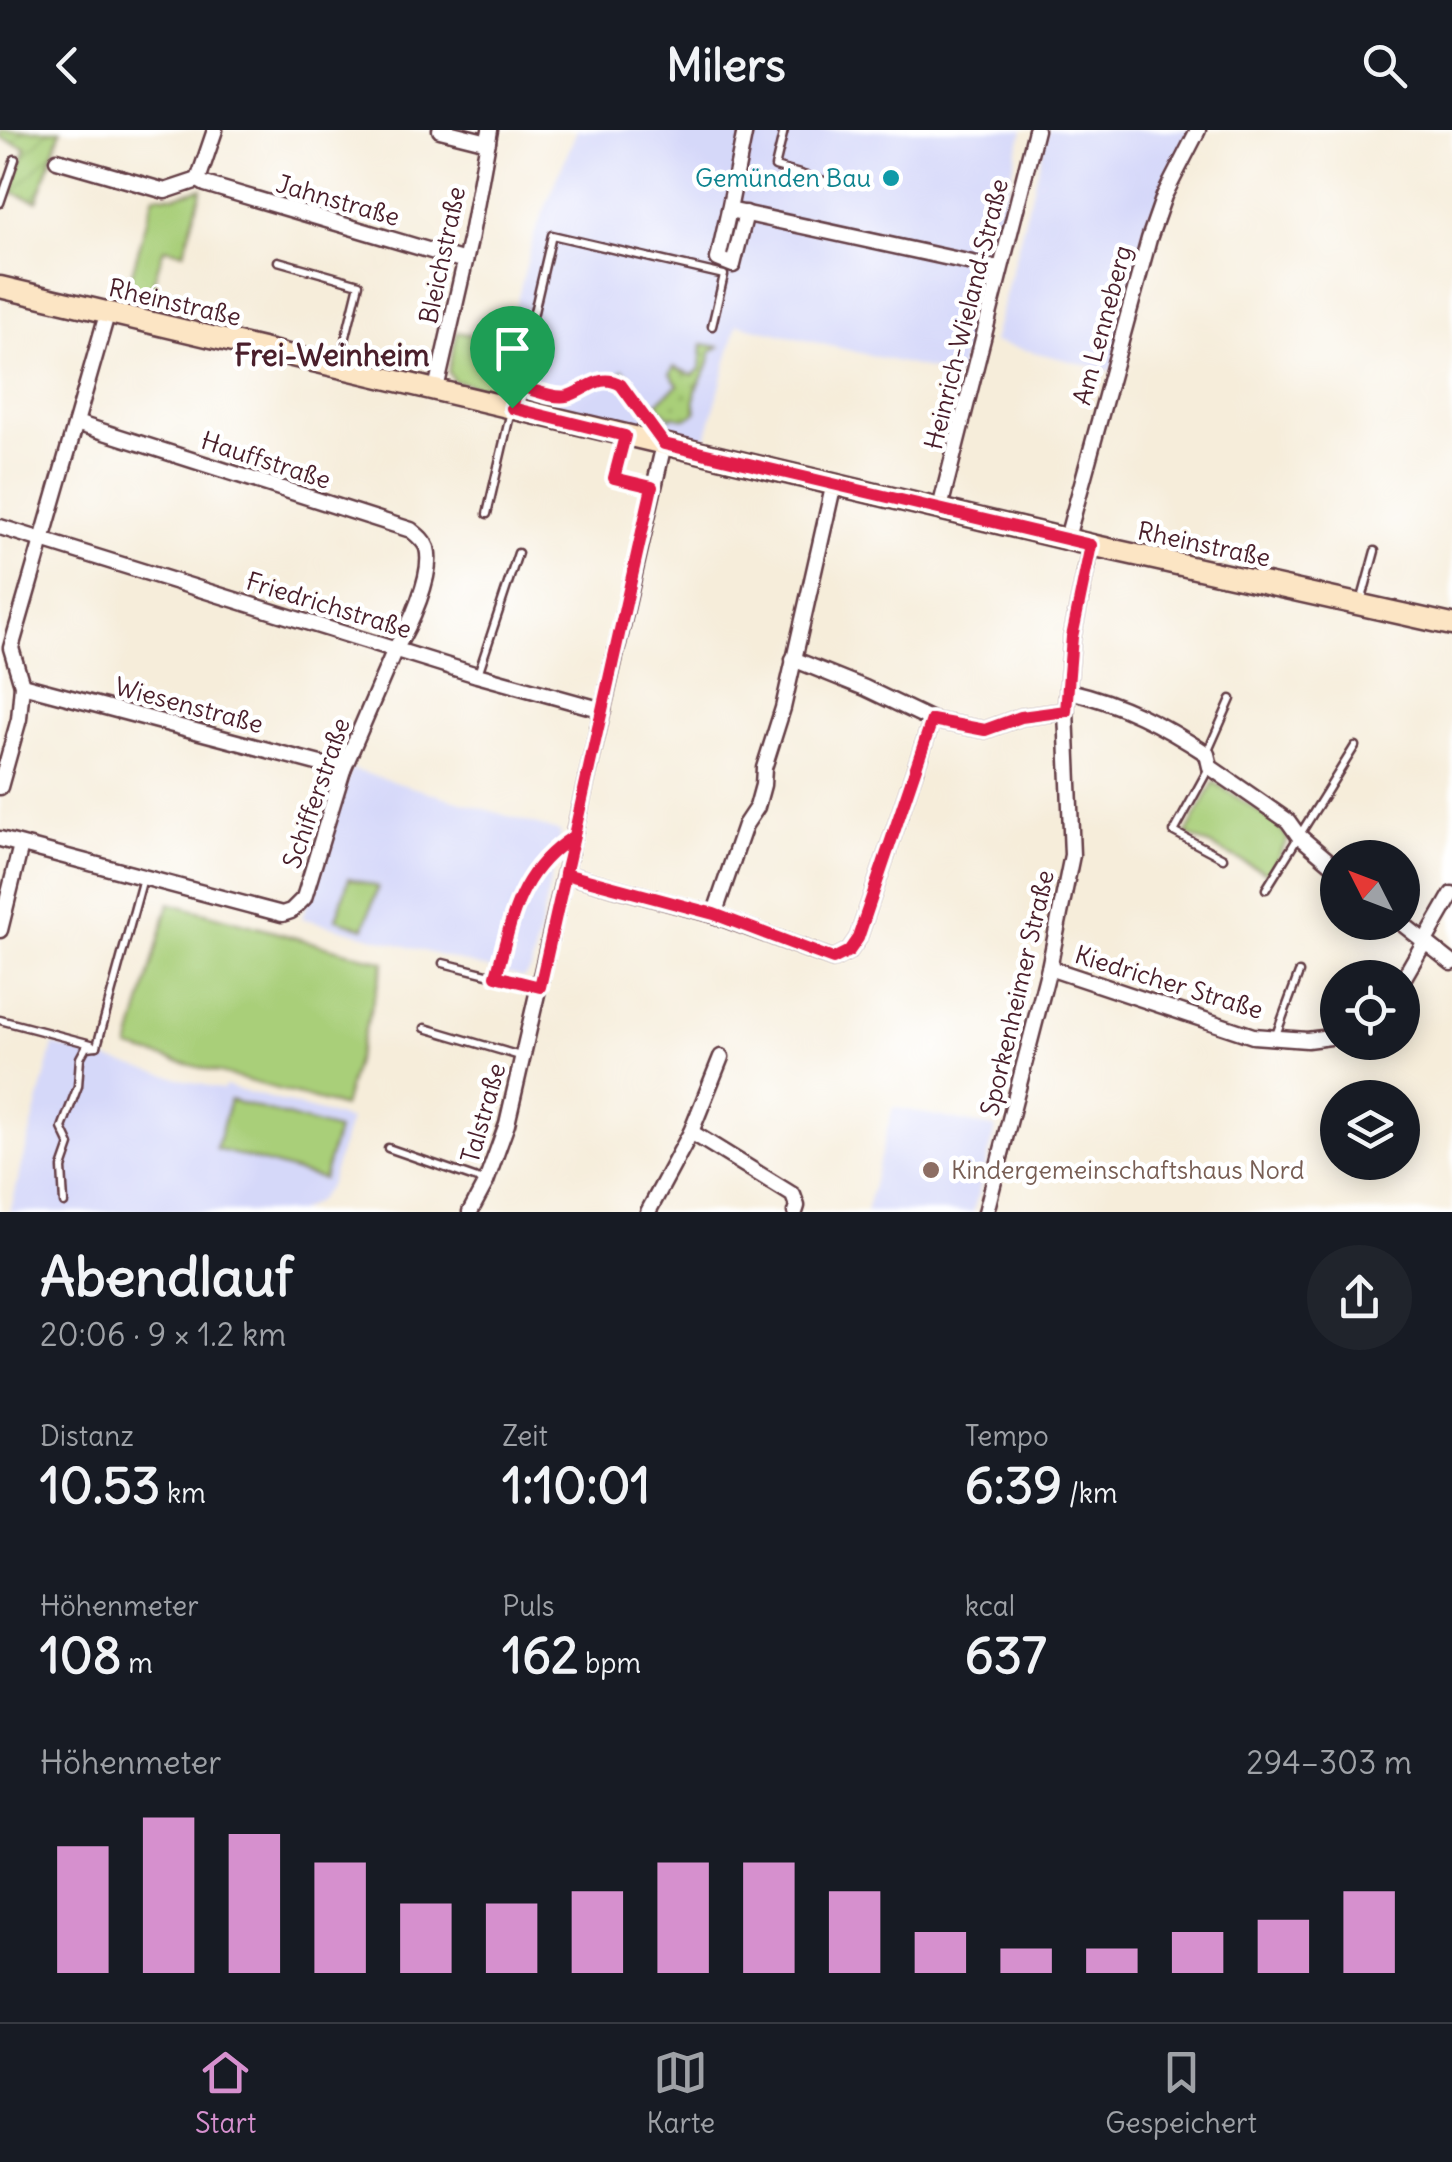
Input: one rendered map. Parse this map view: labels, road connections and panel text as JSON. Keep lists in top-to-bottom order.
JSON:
{
  "streets": {
    "street": [
      "Jahnstraße",
      "Bleichstraße",
      "Rheinstraße",
      "Heinrich-Wieland-Straße",
      "Am Lenneberg",
      "Hauffstraße",
      "Friedrichstraße",
      "Wiesenstraße",
      "Schifferstraße",
      "Kiedricher Straße",
      "Sporkenheimer Straße",
      "Talstraße"
    ]
  },
  "crossings": [
    ["Jahnstraße", "Bleichstraße"],
    ["Bleichstraße", "Rheinstraße"],
    ["Rheinstraße", "Heinrich-Wieland-Straße"],
    ["Rheinstraße", "Am Lenneberg"],
    ["Rheinstraße", "Sporkenheimer Straße"],
    ["Rheinstraße", "Talstraße"],
    ["Hauffstraße", "Schifferstraße"],
    ["Friedrichstraße", "Schifferstraße"],
    ["Friedrichstraße", "Talstraße"],
    ["Wiesenstraße", "Schifferstraße"],
    ["Kiedricher Straße", "Sporkenheimer Straße"]
  ],
  "districts": ["Frei-Weinheim"],
  "places": ["Gemünden Bau", "Kindergemeinschaftshaus Nord"],
  "north": "top left",
  "page": {
    "header": "Milers",
    "heading": ["Abendlauf", "20:06 · 9 × 1.2 km"],
    "stats": [
      ["Distanz", "10.53 km"],
      ["Zeit", "1:10:01"],
      ["Tempo", "6:39 /km"],
      ["Höhenmeter", "108 m"],
      ["Puls", "162 bpm"],
      ["kcal", "637"]
    ],
    "chart": ["Höhenmeter", "294–303 m"],
    "tabs": ["Start", "Karte", "Gespeichert"]
  }
}
